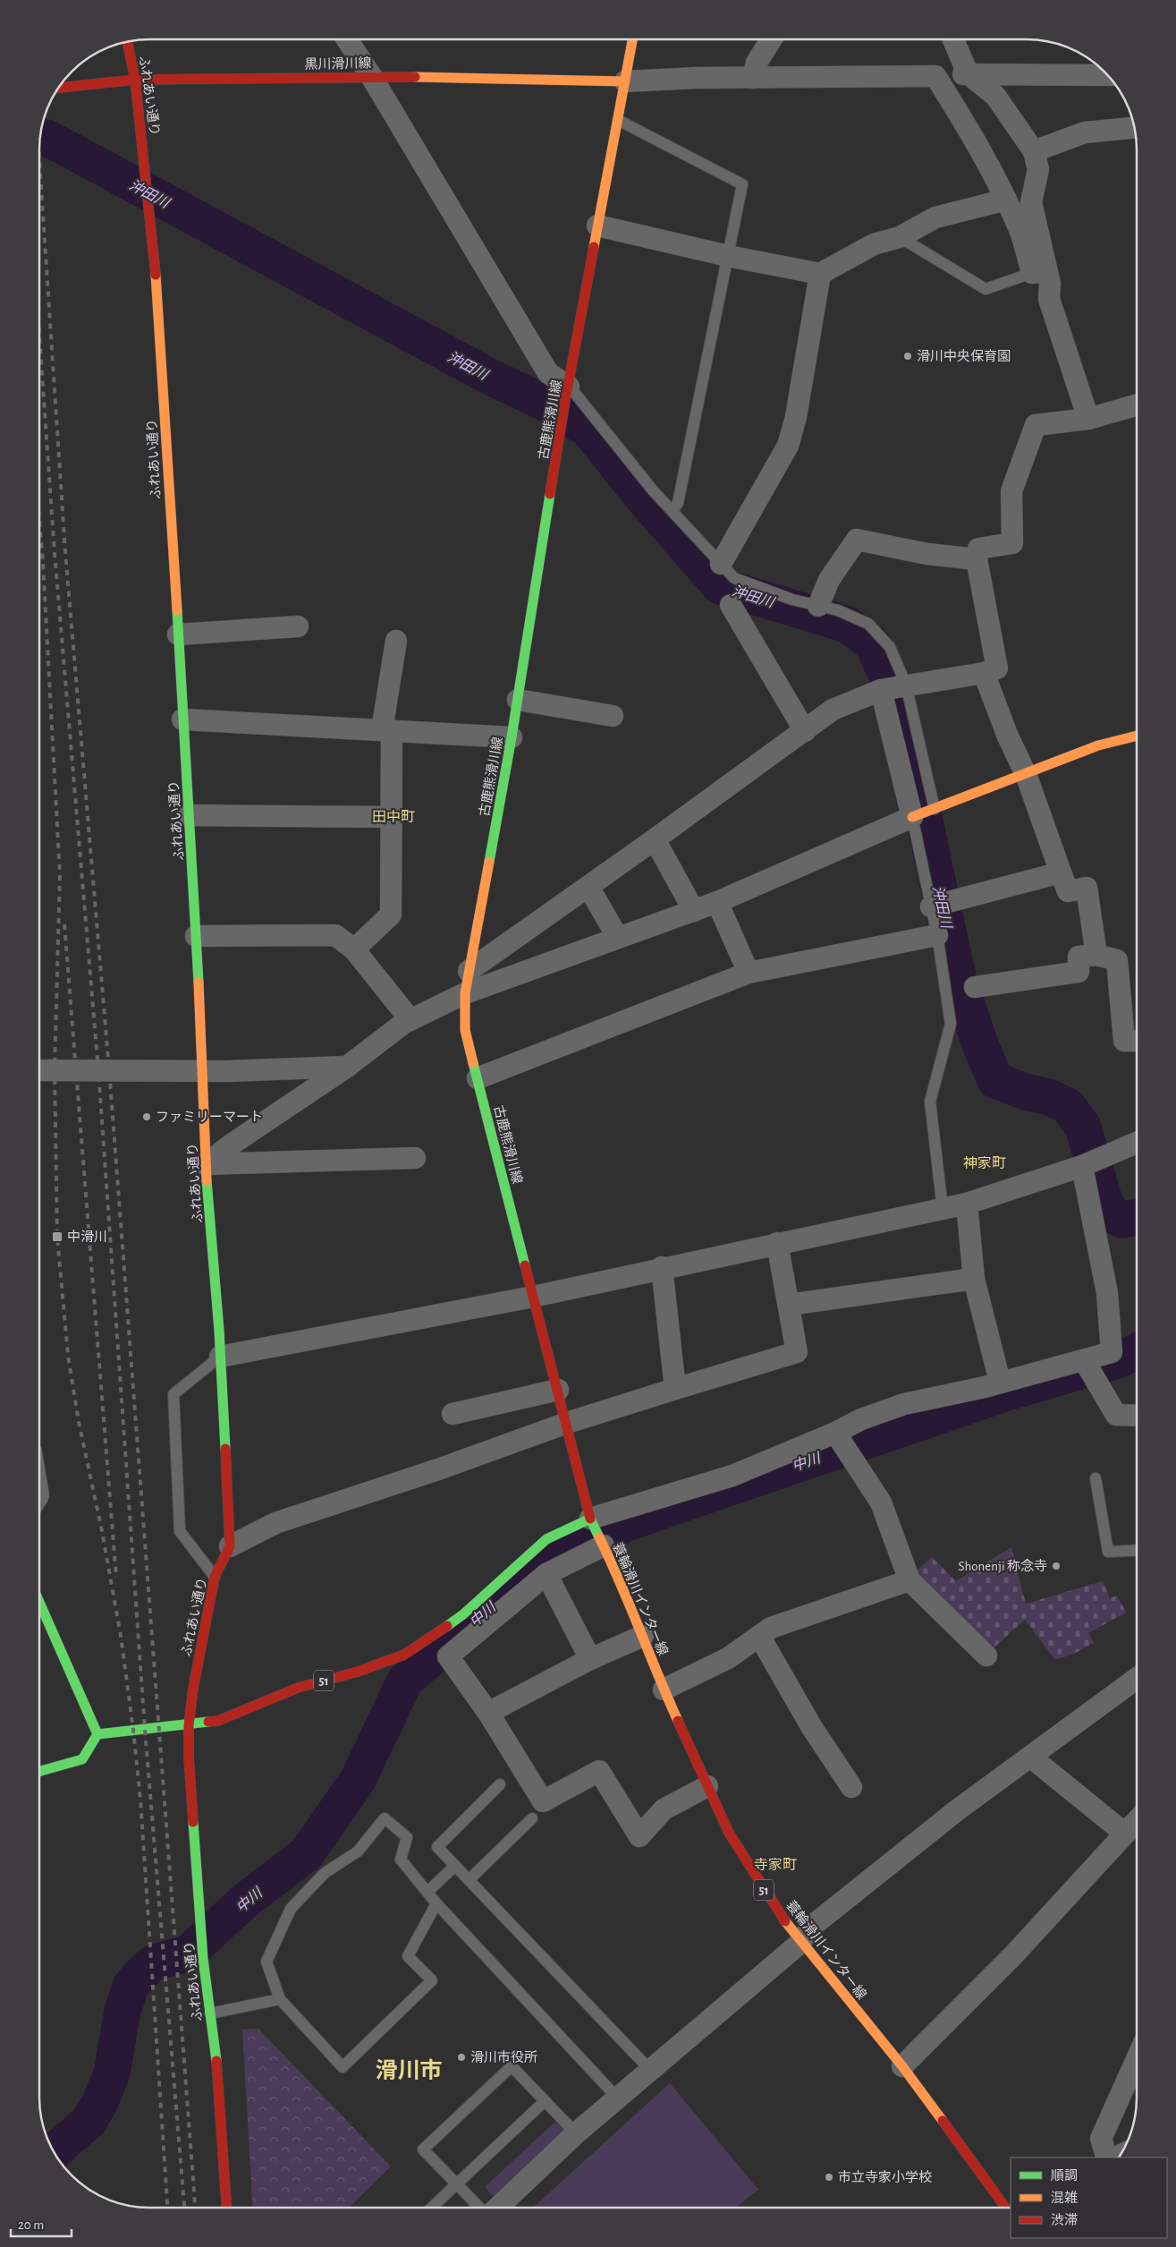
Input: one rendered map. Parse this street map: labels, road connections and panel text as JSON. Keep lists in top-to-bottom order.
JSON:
{
  "streets": {
    "main road": [
      "黒川滑川線",
      "ふれあい通り",
      "古鹿熊滑川線",
      "蓑輪滑川インター線",
      "51"
    ]
  },
  "crossings": [
    ["黒川滑川線", "ふれあい通り"],
    ["黒川滑川線", "古鹿熊滑川線"],
    ["ふれあい通り", "51"],
    ["古鹿熊滑川線", "蓑輪滑川インター線"],
    ["古鹿熊滑川線", "51"],
    ["蓑輪滑川インター線", "51"]
  ],
  "districts": [
    "田中町",
    "神家町",
    "寺家町",
    "滑川市"
  ],
  "water": ["沖田川", "中川"],
  "places": {
    "other": [
      "滑川中央保育園",
      "ファミリーマート",
      "Shonenji 称念寺",
      "滑川市役所",
      "市立寺家小学校"
    ],
    "transit": ["中滑川"]
  },
  "legend": ["順調", "混雑", "渋滞"],
  "scale_bar": "20 m"
}
